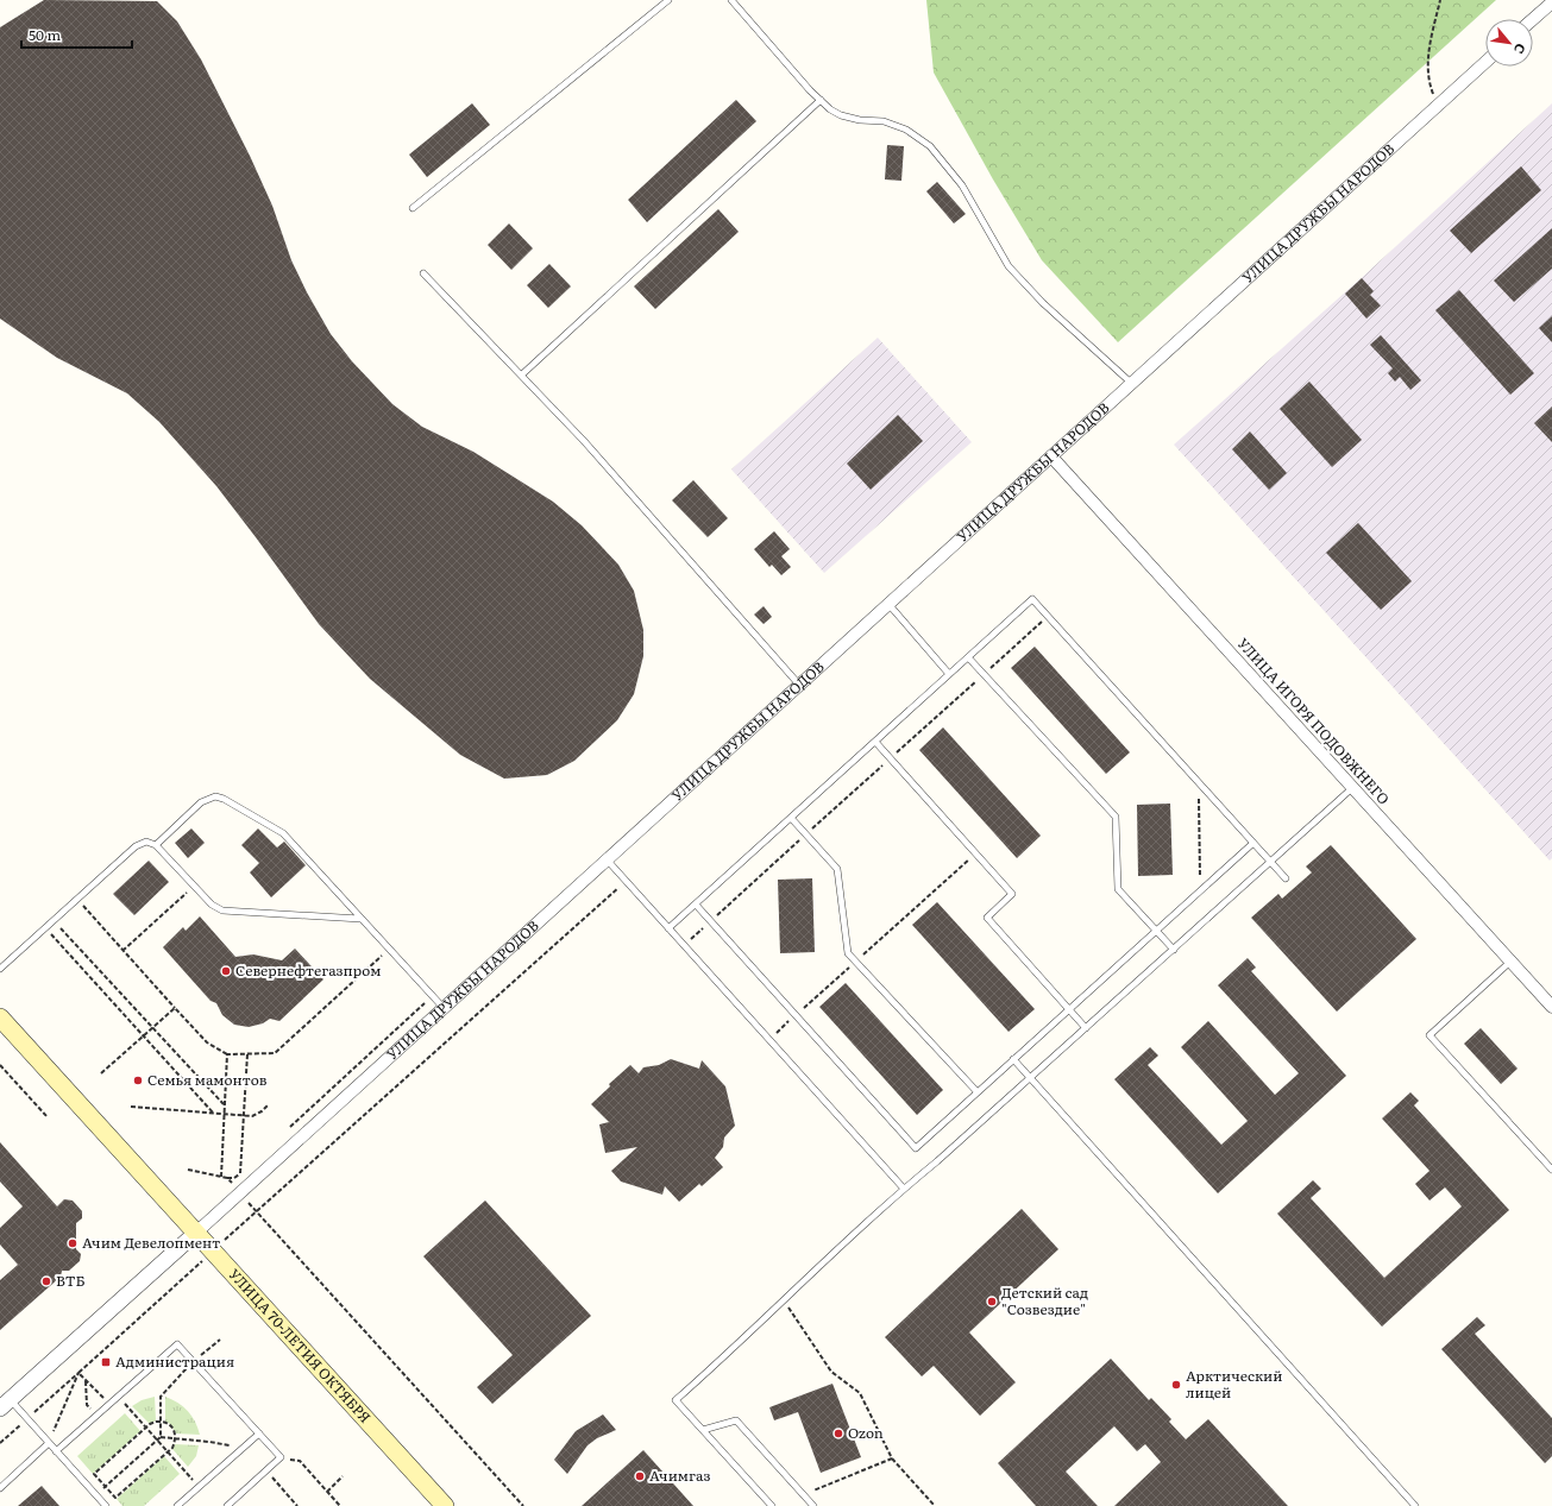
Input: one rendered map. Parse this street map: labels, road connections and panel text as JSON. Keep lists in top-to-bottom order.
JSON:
{
  "streets": {
    "main road": ["УЛИЦА 70-ЛЕТИЯ ОКТЯБРЯ"],
    "street": ["УЛИЦА ДРУЖБЫ НАРОДОВ", "УЛИЦА ИГОРЯ ПОДОВЖНЕГО"]
  },
  "crossings": [
    ["УЛИЦА ДРУЖБЫ НАРОДОВ", "УЛИЦА ИГОРЯ ПОДОВЖНЕГО"],
    ["УЛИЦА ДРУЖБЫ НАРОДОВ", "УЛИЦА 70-ЛЕТИЯ ОКТЯБРЯ"]
  ],
  "places": {
    "other": [
      "Севернефтегазпром",
      "Семья мамонтов",
      "Ачим Девелопмент",
      "ВТБ",
      "Детский сад \"Созвездие\"",
      "Арктический лицей",
      "Ozon",
      "Ачимгаз"
    ],
    "transit": ["Администрация"]
  },
  "scale_bar": "50 m",
  "north": "bottom right"
}
